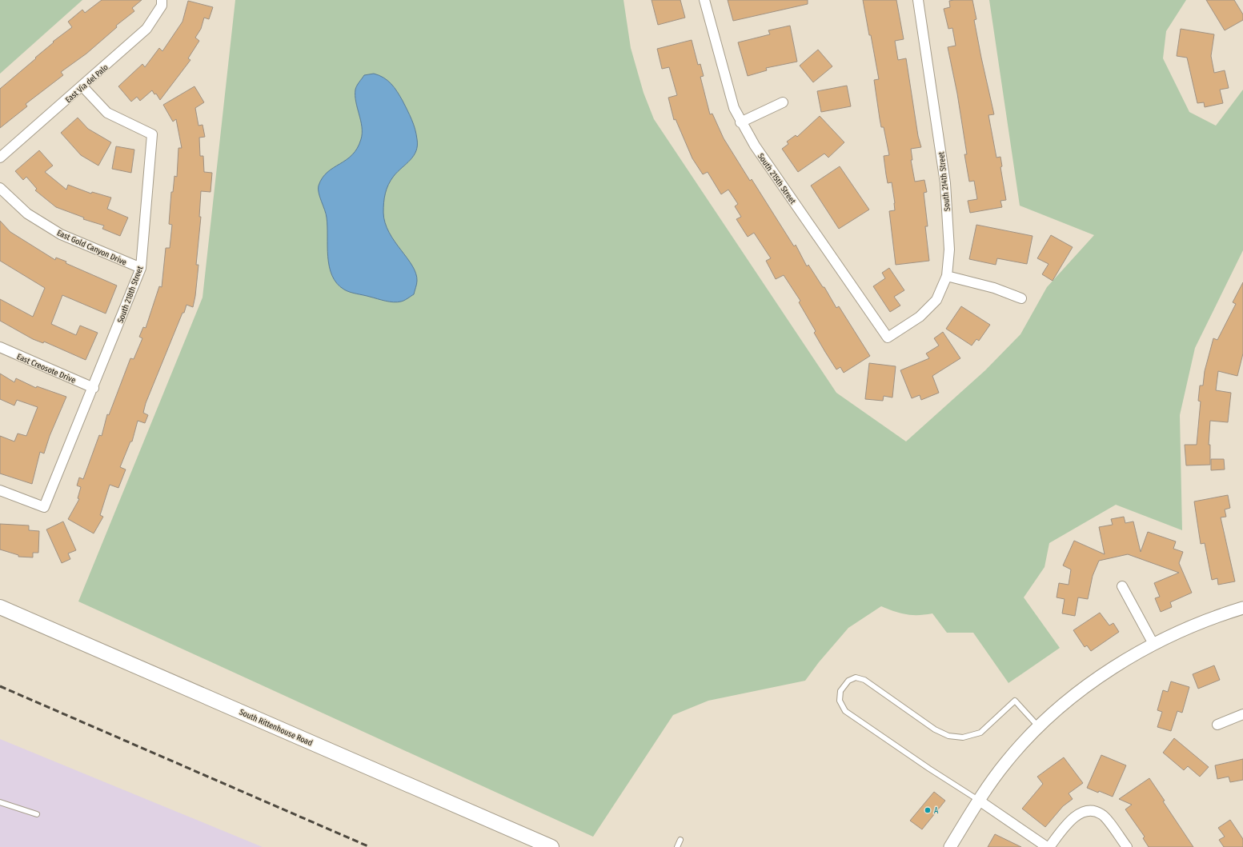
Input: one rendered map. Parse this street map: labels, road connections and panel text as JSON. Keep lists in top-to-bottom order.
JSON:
{
  "streets": {
    "main road": ["South Rittenhouse Road"],
    "street": [
      "East Via del Palo",
      "South 215th Street",
      "South 214th Street",
      "East Gold Canyon Drive",
      "South 218th Street",
      "East Creosote Drive"
    ]
  },
  "crossings": [
    ["East Via del Palo", "South 218th Street"],
    ["South 215th Street", "South 214th Street"],
    ["East Gold Canyon Drive", "South 218th Street"],
    ["South 218th Street", "East Creosote Drive"]
  ],
  "places": ["A"]
}
